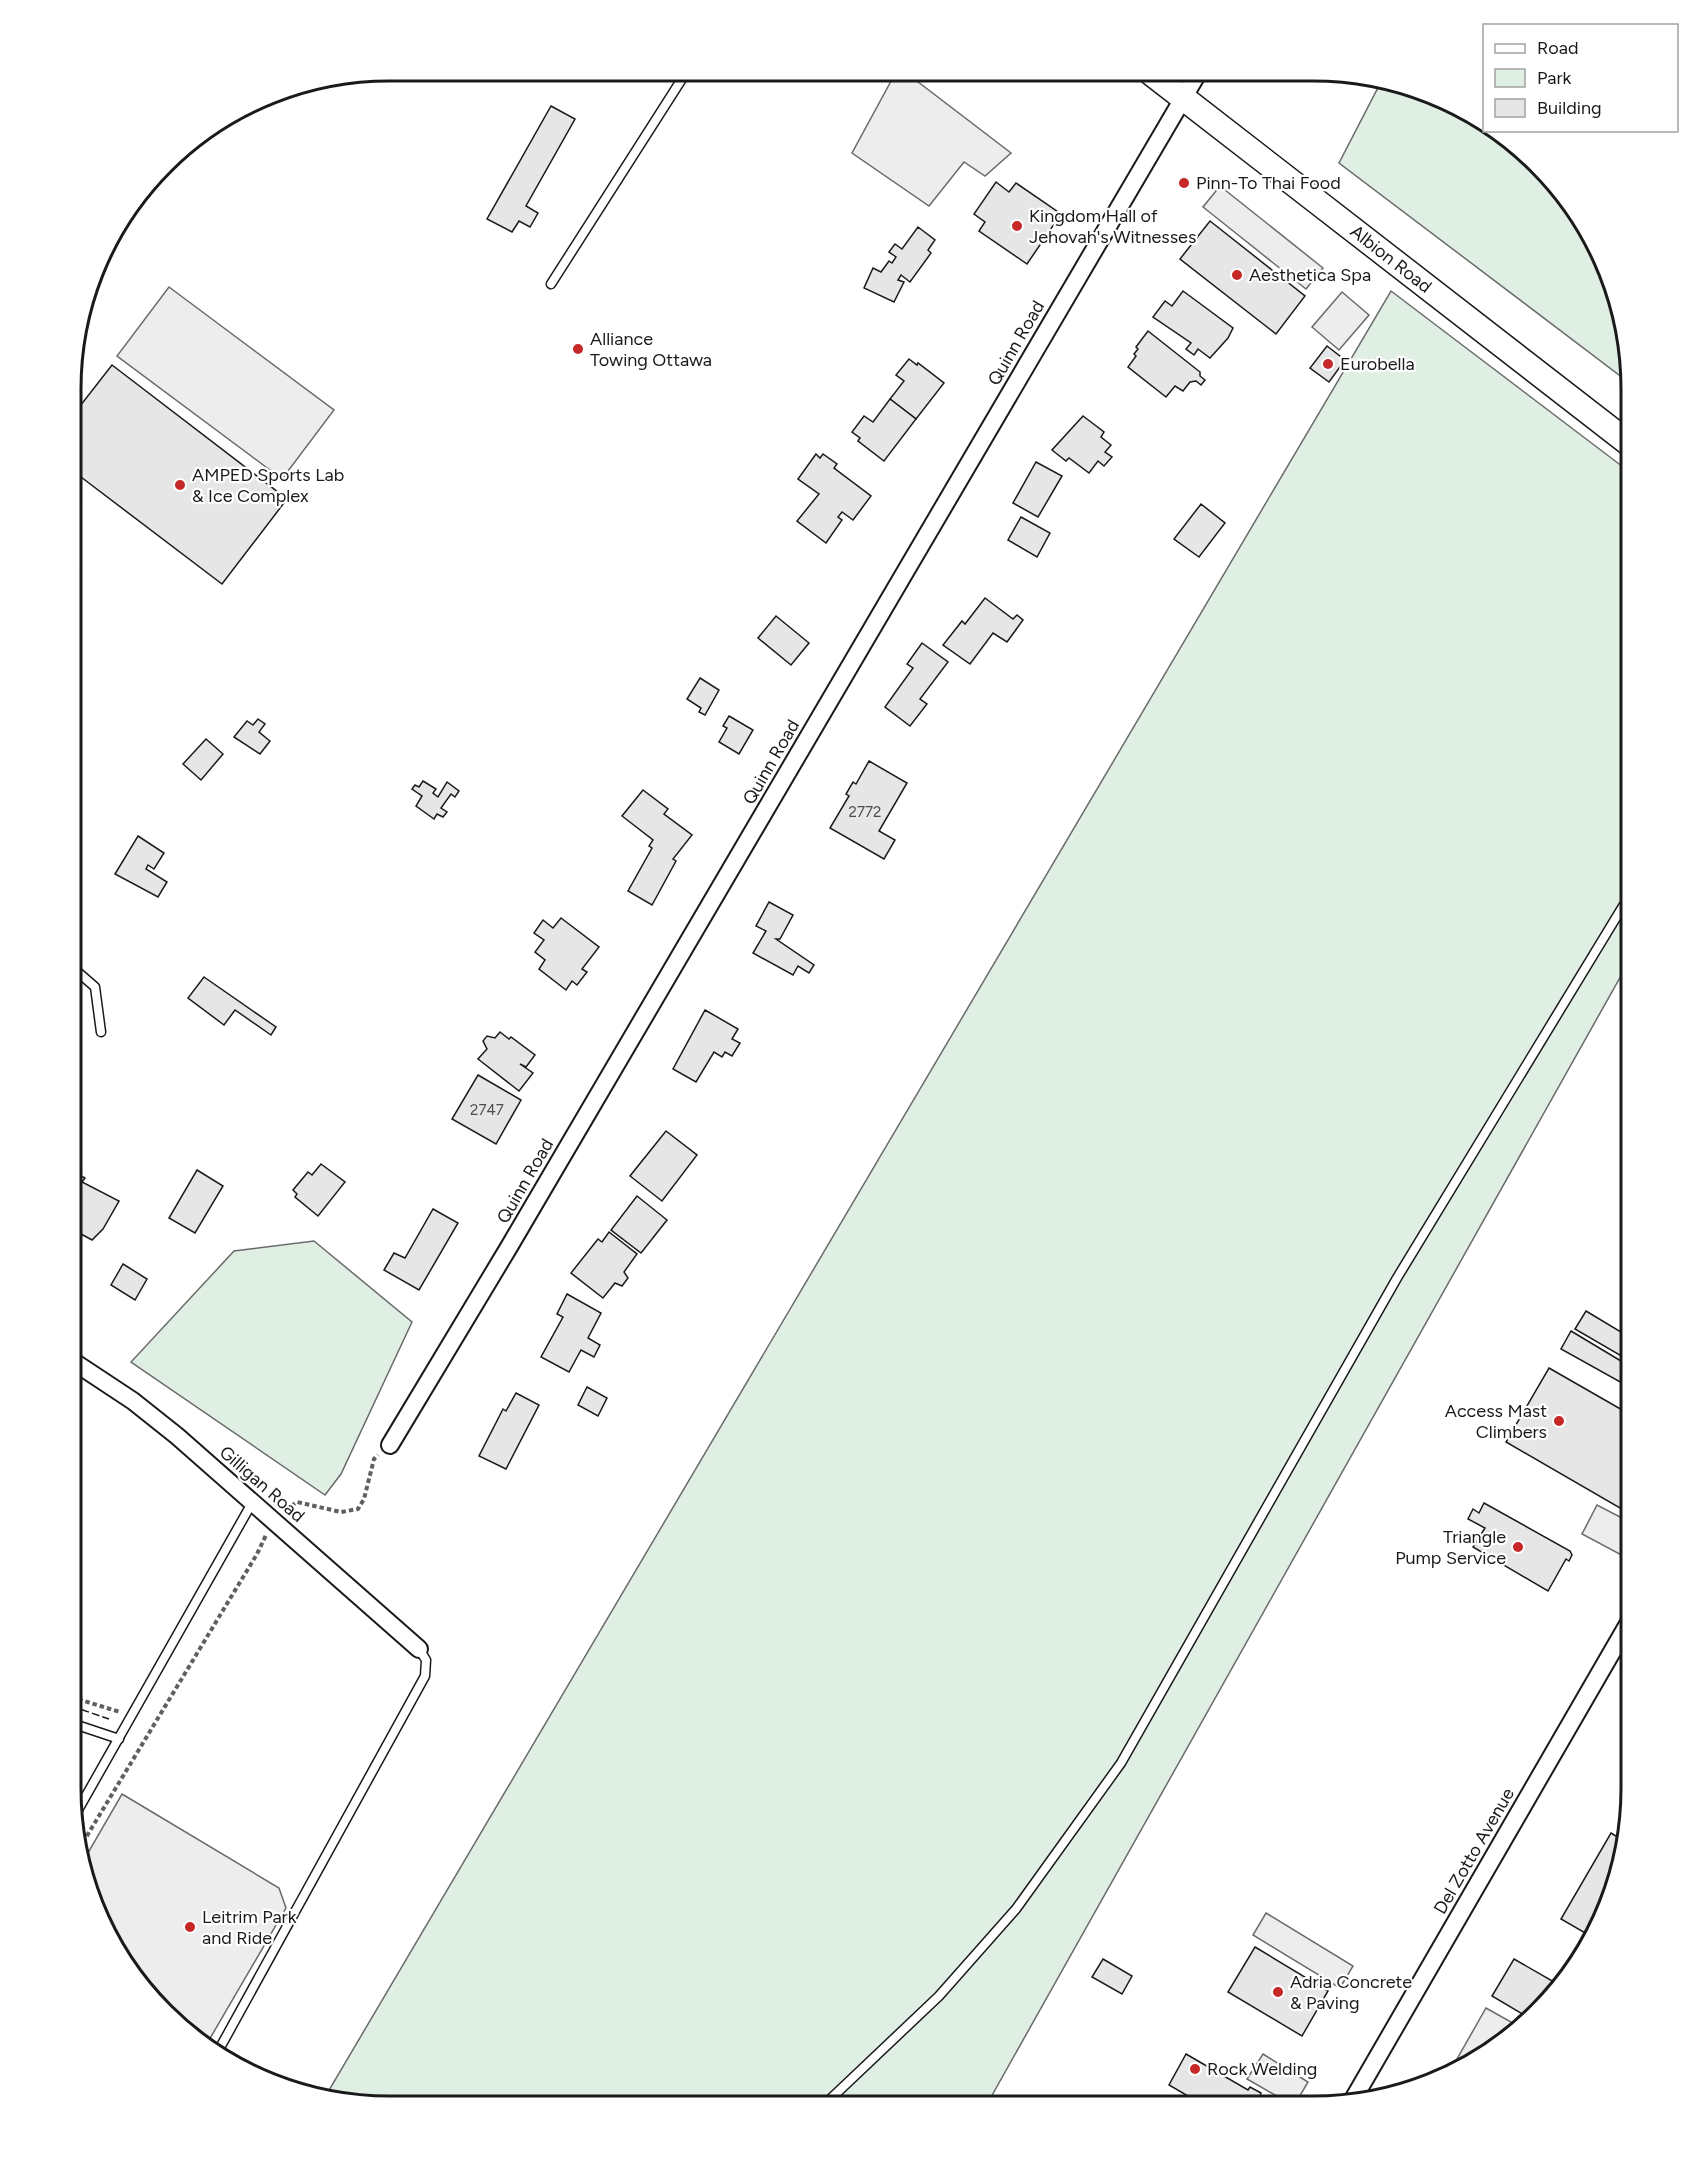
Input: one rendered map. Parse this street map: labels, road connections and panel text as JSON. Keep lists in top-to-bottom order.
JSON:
{
  "streets": {
    "main road": ["Albion Road"],
    "street": ["Quinn Road", "Gilligan Road", "Del Zotto Avenue"]
  },
  "crossings": [
    ["Albion Road", "Quinn Road"]
  ],
  "places": [
    "Pinn-To Thai Food",
    "Kingdom Hall of Jehovah's Witnesses",
    "Aesthetica Spa",
    "Alliance Towing Ottawa",
    "Eurobella",
    "AMPED Sports Lab & Ice Complex",
    "Access Mast Climbers",
    "Triangle Pump Service",
    "Leitrim Park and Ride",
    "Adria Concrete & Paving",
    "Rock Welding"
  ],
  "house_numbers": ["2772", "2747"],
  "legend": ["Road", "Park", "Building"]
}
